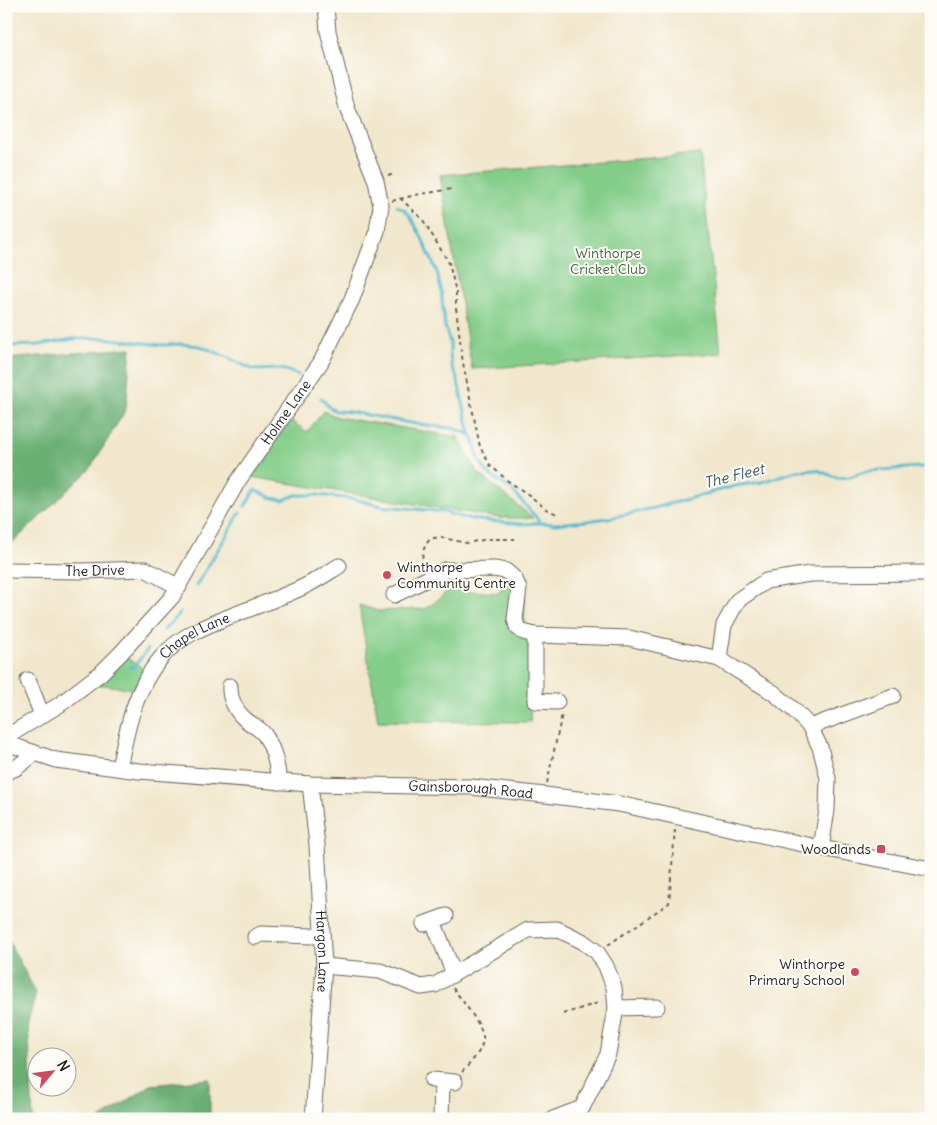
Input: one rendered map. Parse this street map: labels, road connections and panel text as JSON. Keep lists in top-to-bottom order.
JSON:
{
  "streets": {
    "street": [
      "Holme Lane",
      "The Drive",
      "Chapel Lane",
      "Gainsborough Road",
      "Hargon Lane"
    ]
  },
  "crossings": [
    ["Holme Lane", "The Drive"],
    ["Chapel Lane", "Gainsborough Road"],
    ["Gainsborough Road", "Hargon Lane"]
  ],
  "water": ["The Fleet"],
  "parks": ["Winthorpe Cricket Club"],
  "places": {
    "other": ["Winthorpe Community Centre", "Winthorpe Primary School"],
    "transit": ["Woodlands"]
  },
  "north": "top right"
}
